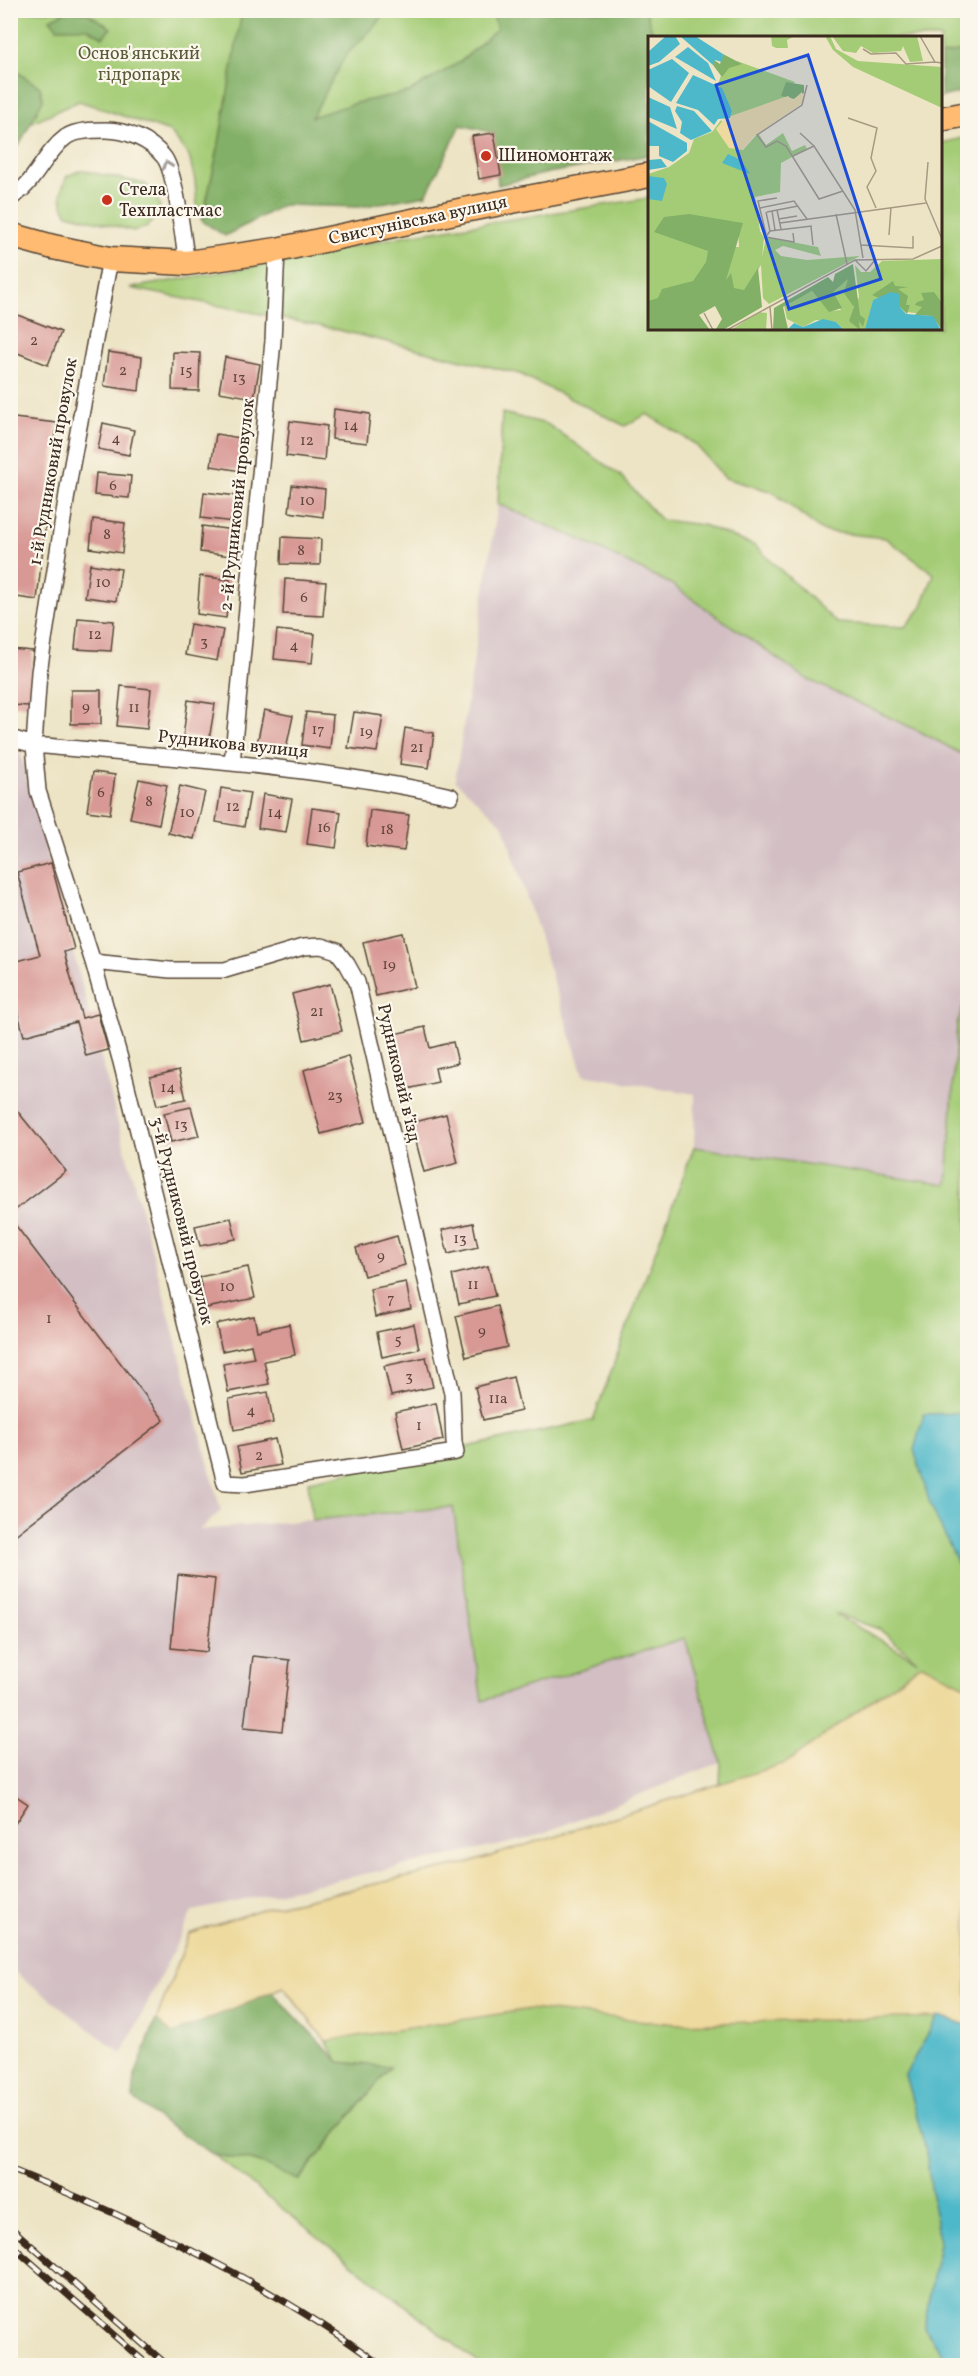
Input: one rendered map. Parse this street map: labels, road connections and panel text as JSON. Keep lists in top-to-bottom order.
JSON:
{
  "streets": {
    "main road": ["Свистунівська вулиця"],
    "street": [
      "1-й Рудниковий провулок",
      "2-й Рудниковий провулок",
      "Рудникова вулиця",
      "Рудниковий в’їзд",
      "3-й Рудниковий провулок"
    ]
  },
  "crossings": [
    ["Свистунівська вулиця", "1-й Рудниковий провулок"],
    ["Свистунівська вулиця", "2-й Рудниковий провулок"],
    ["1-й Рудниковий провулок", "Рудникова вулиця"],
    ["1-й Рудниковий провулок", "3-й Рудниковий провулок"],
    ["2-й Рудниковий провулок", "Рудникова вулиця"],
    ["Рудникова вулиця", "3-й Рудниковий провулок"],
    ["Рудниковий в’їзд", "3-й Рудниковий провулок"]
  ],
  "parks": ["Основ'янський гідропарк"],
  "places": ["Шиномонтаж", "Стела Техпластмас"],
  "house_numbers": [
    "2",
    "2",
    "15",
    "13",
    "14",
    "4",
    "12",
    "6",
    "10",
    "8",
    "8",
    "10",
    "6",
    "12",
    "3",
    "4",
    "9",
    "11",
    "17",
    "19",
    "21",
    "6",
    "8",
    "12",
    "10",
    "14",
    "16",
    "18",
    "19",
    "21",
    "14",
    "23",
    "13",
    "13",
    "9",
    "11",
    "10",
    "7",
    "1",
    "9",
    "5",
    "3",
    "11а",
    "4",
    "1",
    "2"
  ]
}
